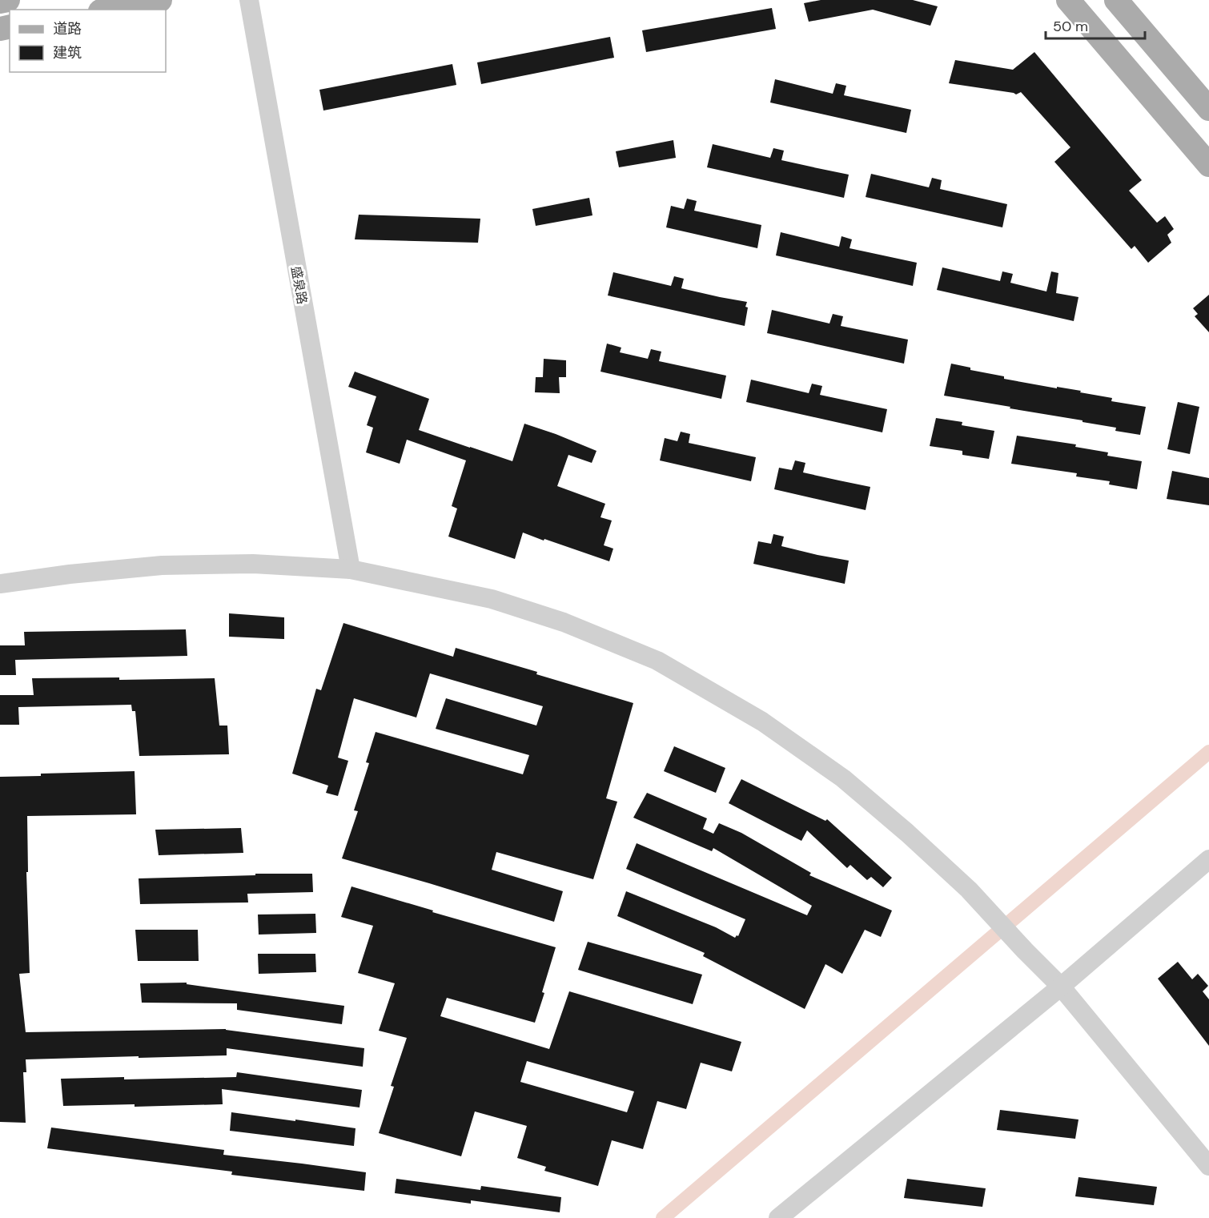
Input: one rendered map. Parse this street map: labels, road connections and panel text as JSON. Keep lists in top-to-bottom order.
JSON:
{
  "streets": {
    "street": ["盛泉路"]
  },
  "legend": ["道路", "建筑"],
  "scale_bar": "50 m"
}
